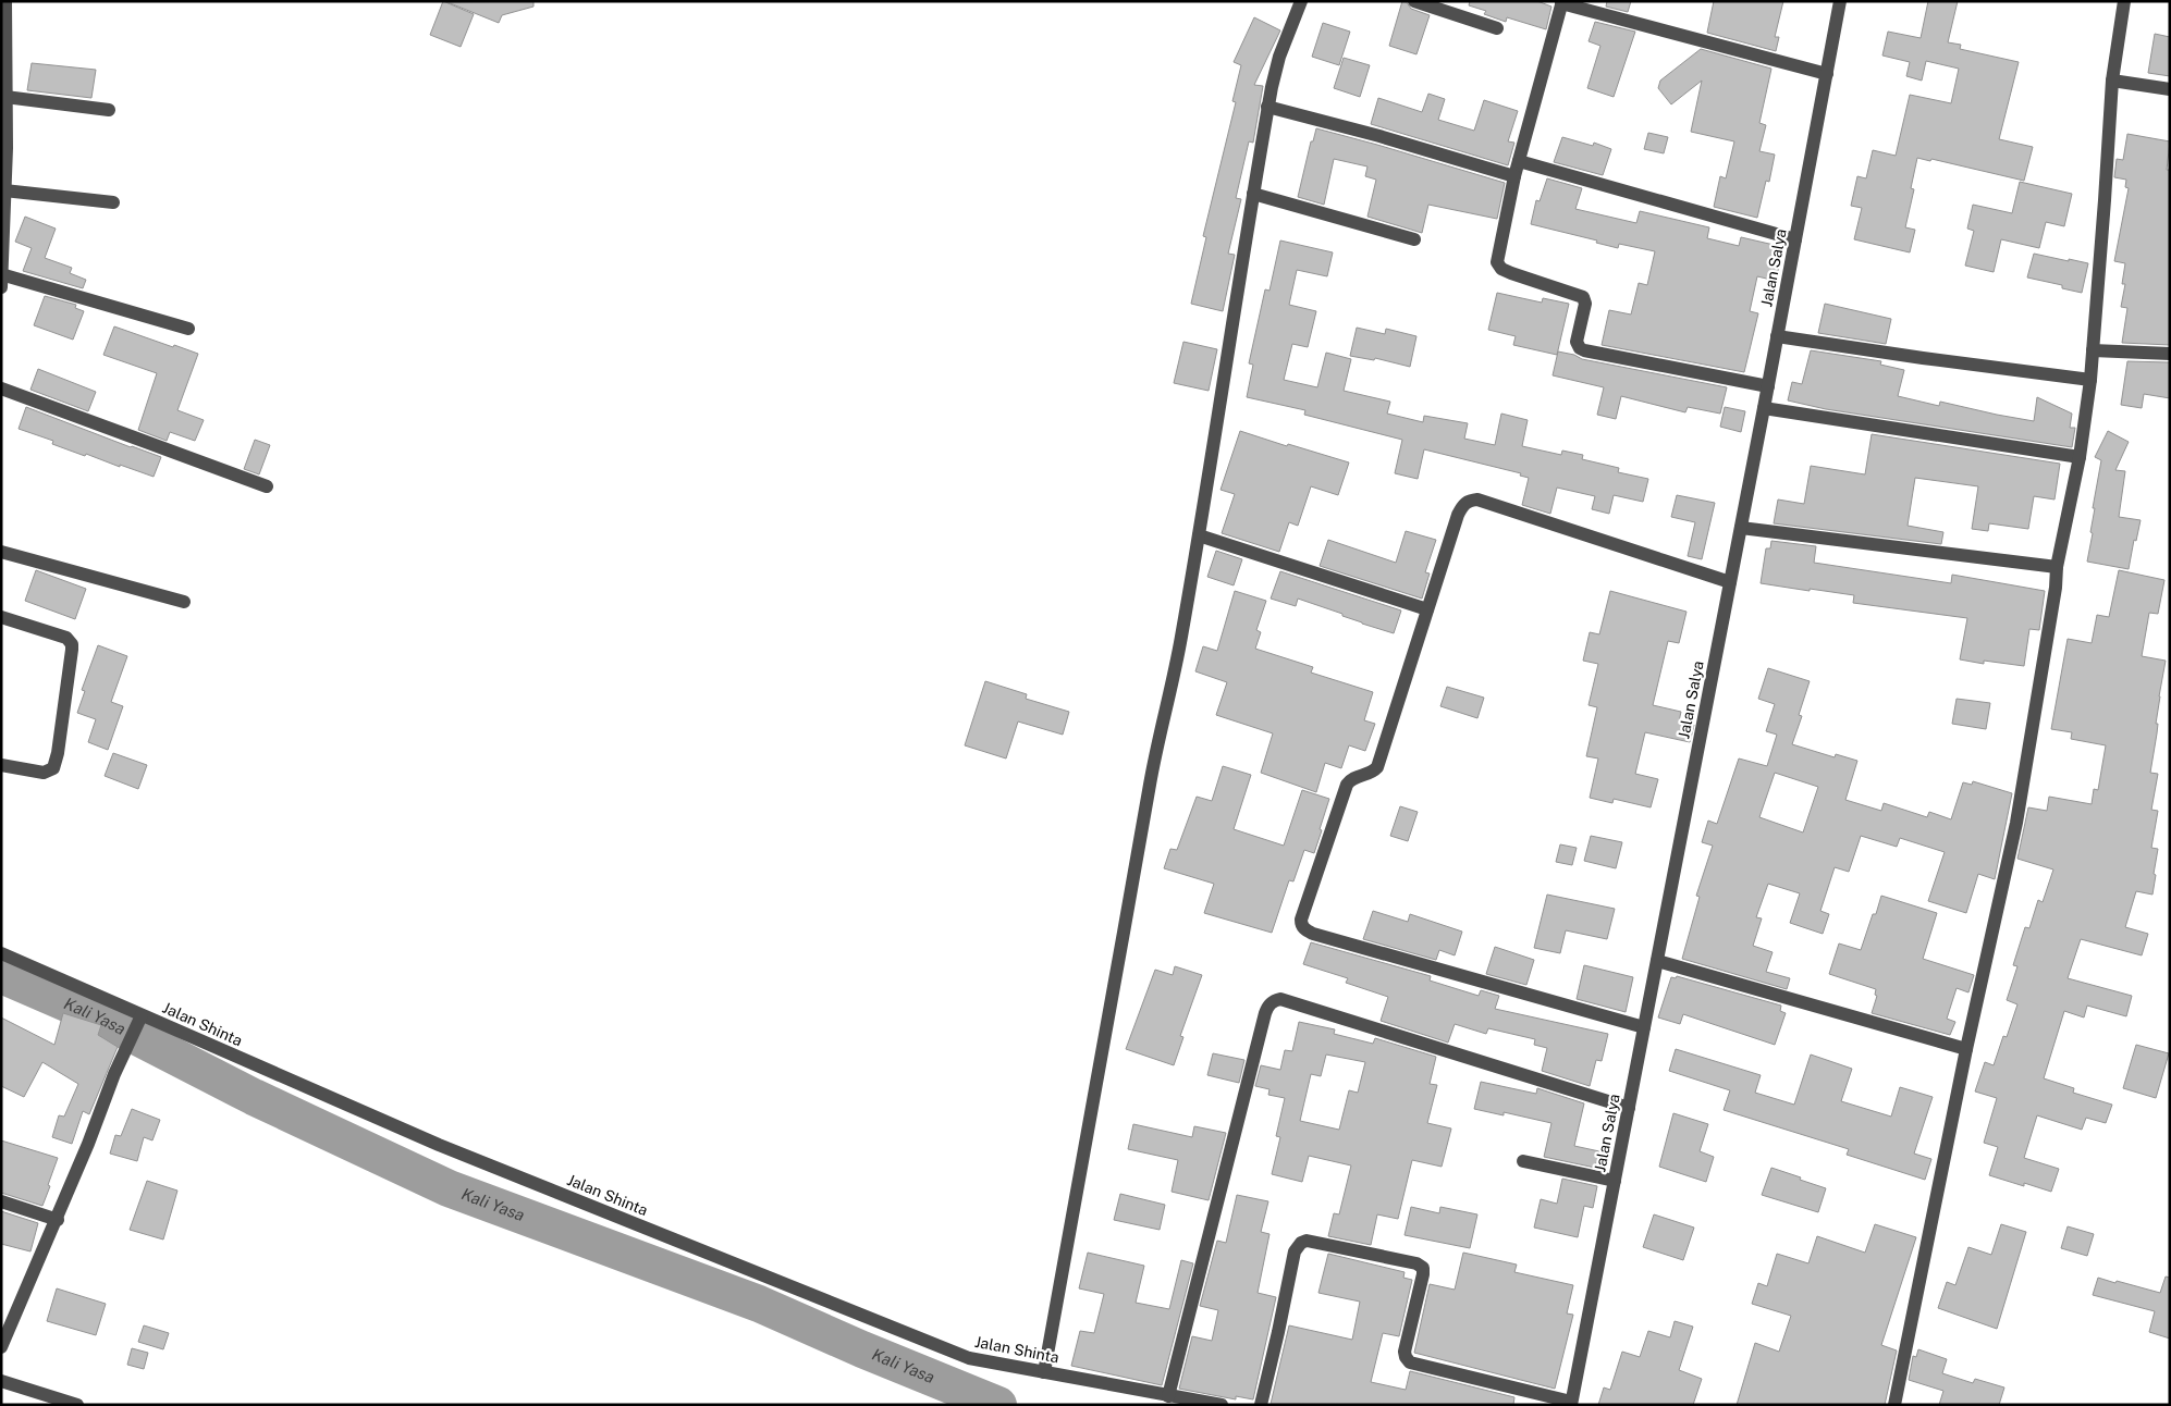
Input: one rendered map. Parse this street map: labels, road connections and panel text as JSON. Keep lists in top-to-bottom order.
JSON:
{
  "streets": {
    "street": ["Jalan Salya", "Jalan Shinta"]
  },
  "water": ["Kali Yasa"]
}
